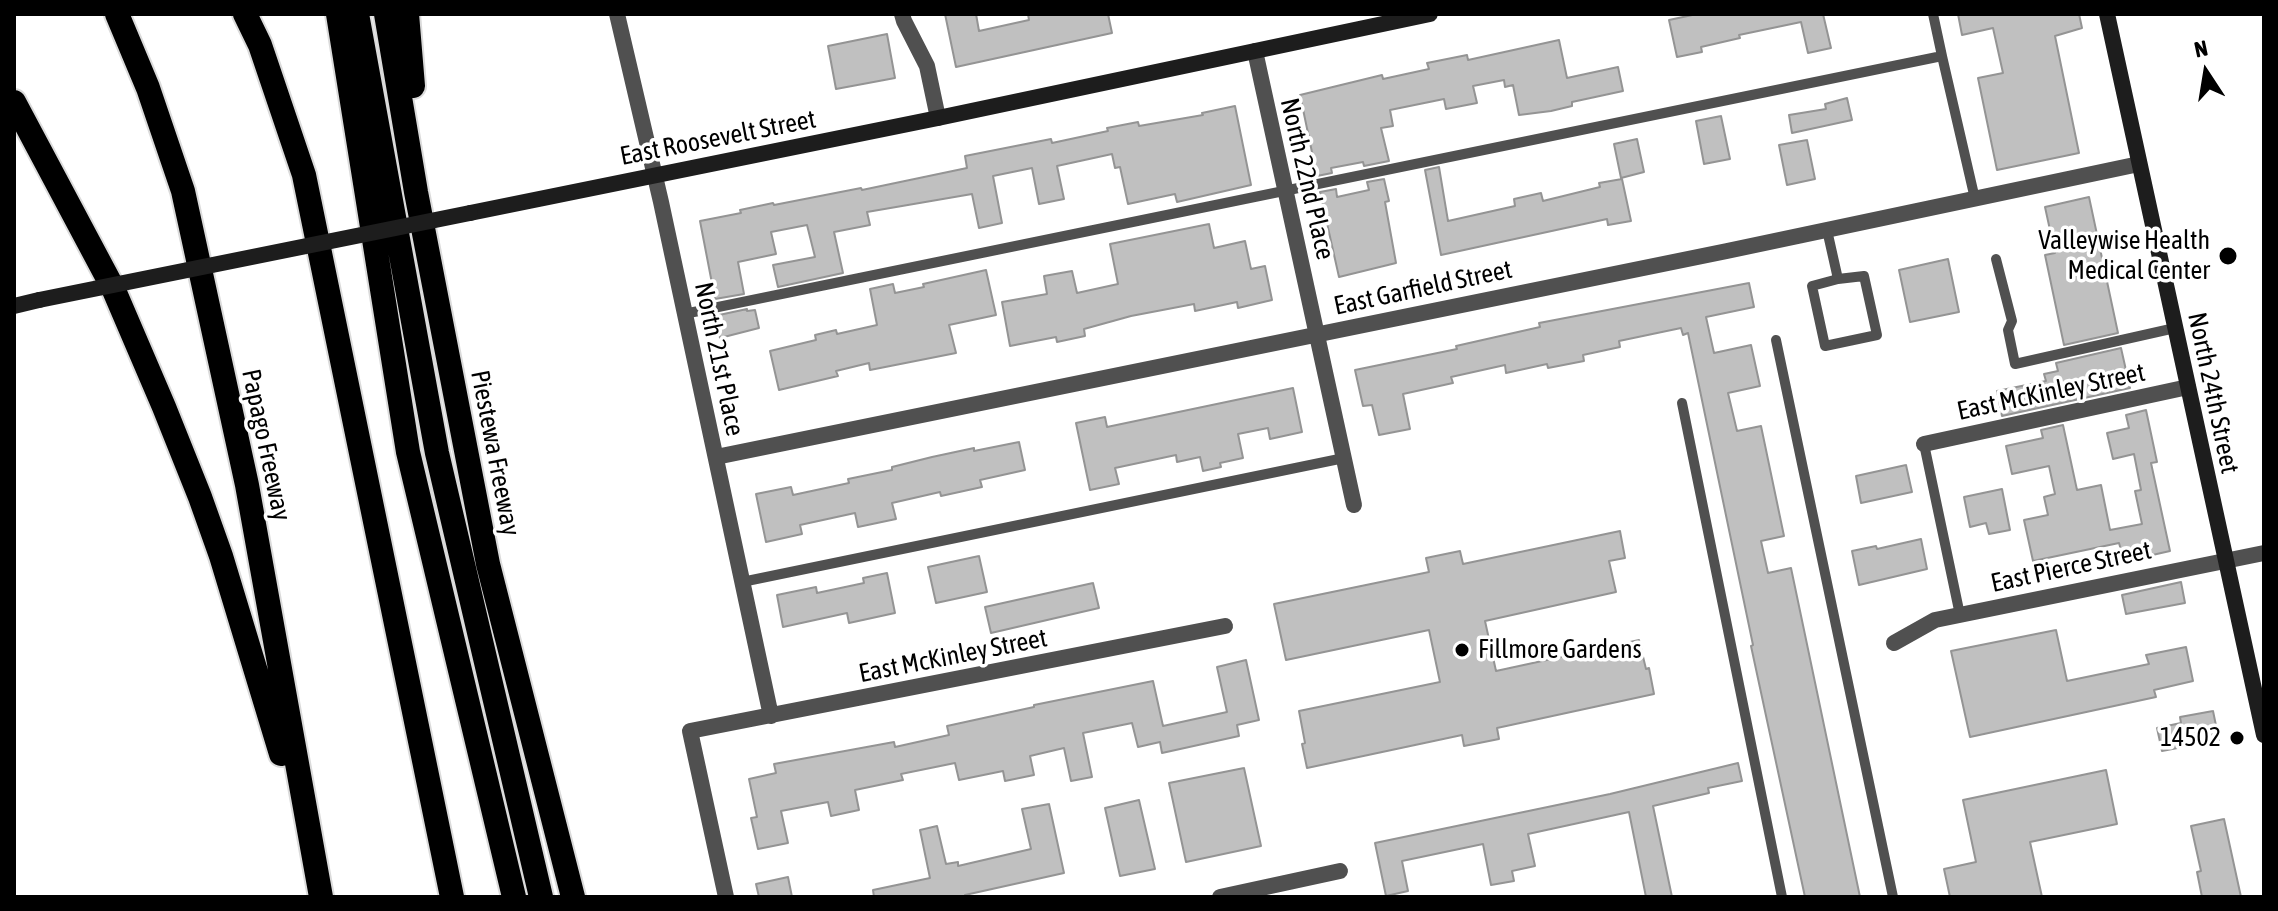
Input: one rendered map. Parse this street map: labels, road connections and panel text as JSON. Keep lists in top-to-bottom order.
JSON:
{
  "streets": {
    "highway": ["Papago Freeway", "Piestewa Freeway"],
    "street": [
      "East Roosevelt Street",
      "North 22nd Place",
      "East Garfield Street",
      "North 21st Place",
      "East McKinley Street",
      "North 24th Street",
      "East Pierce Street"
    ]
  },
  "crossings": [
    ["East Roosevelt Street", "North 22nd Place"],
    ["East Roosevelt Street", "North 21st Place"],
    ["North 22nd Place", "East Garfield Street"],
    ["East Garfield Street", "North 21st Place"],
    ["East Garfield Street", "North 24th Street"],
    ["North 21st Place", "East McKinley Street"],
    ["East McKinley Street", "North 24th Street"],
    ["North 24th Street", "East Pierce Street"]
  ],
  "places": ["Valleywise Health Medical Center", "Fillmore Gardens", "14502"],
  "north": "top"
}
